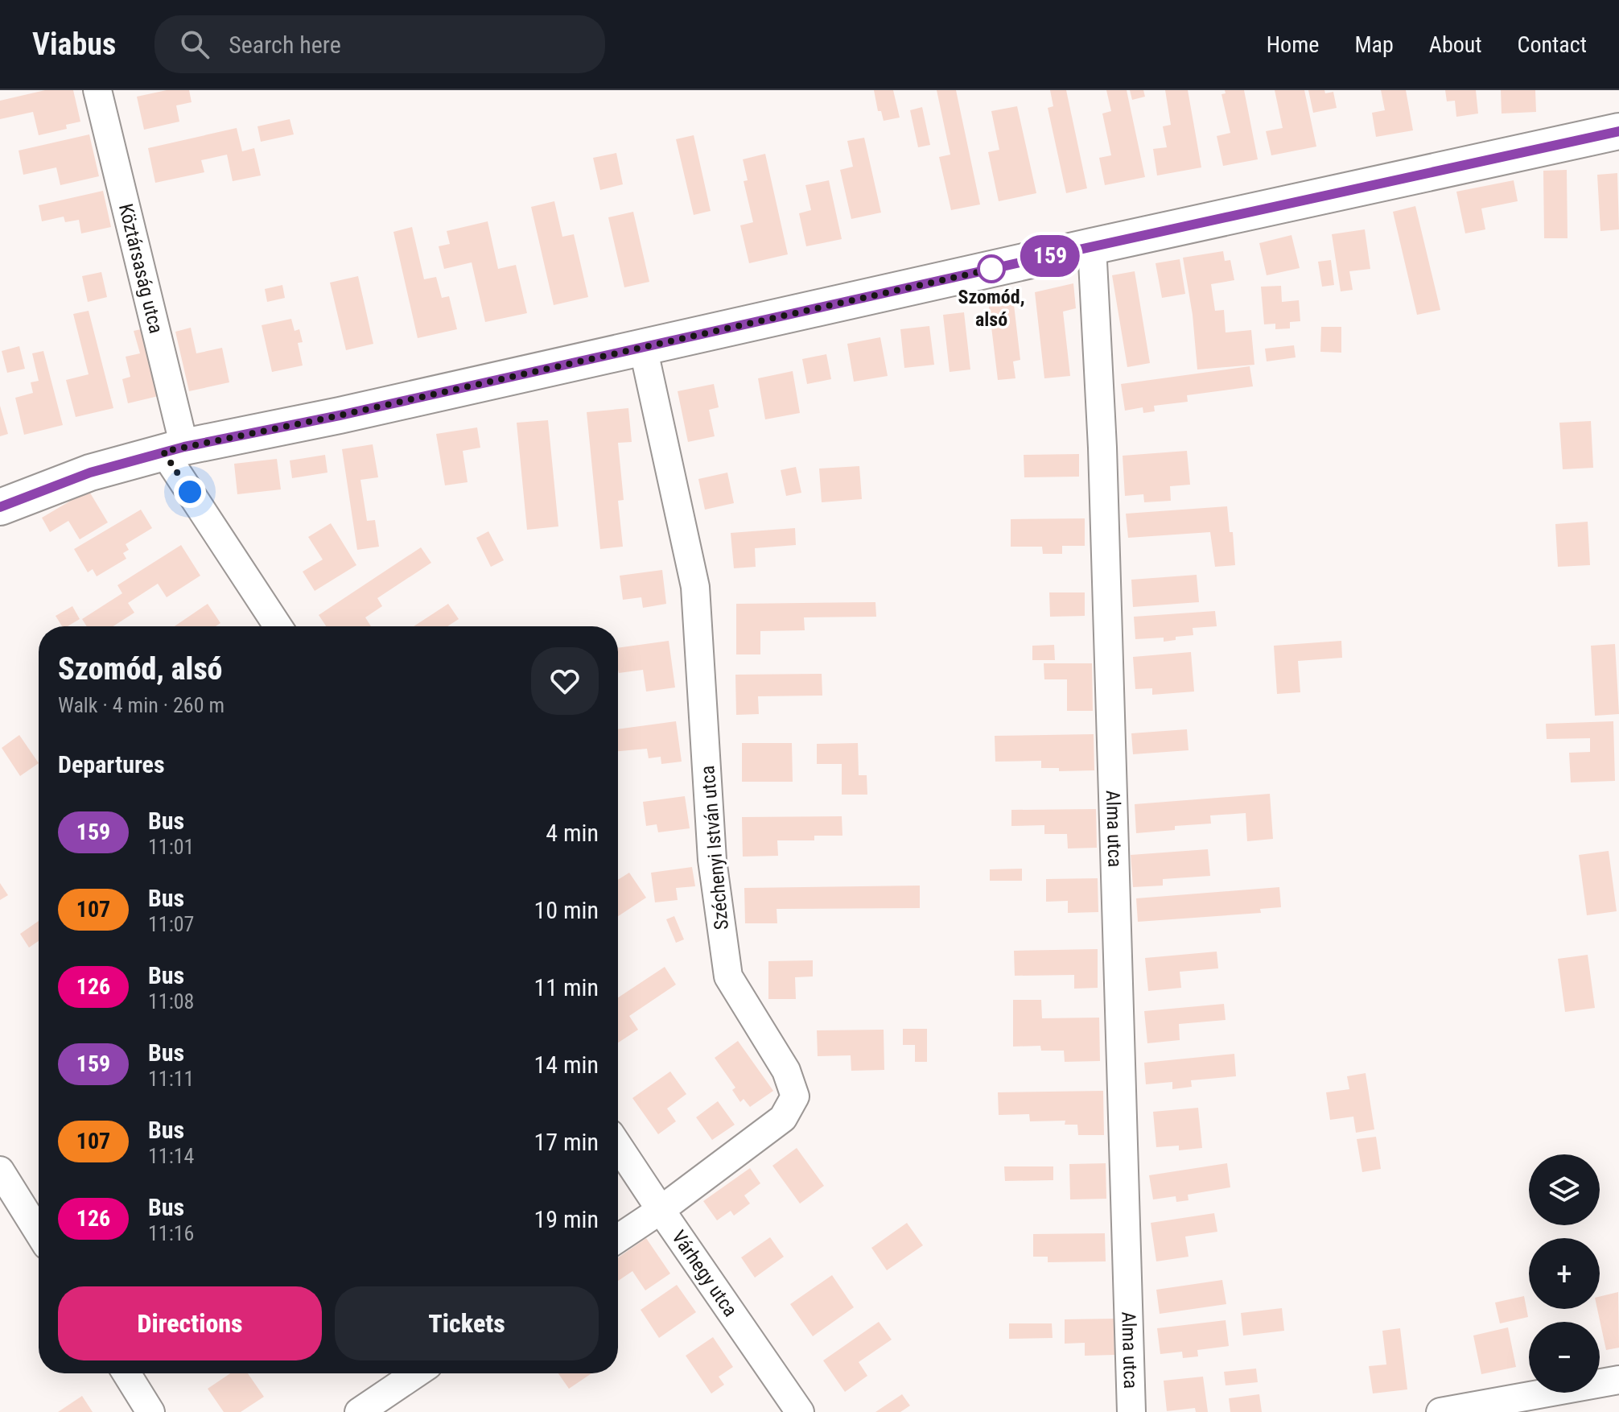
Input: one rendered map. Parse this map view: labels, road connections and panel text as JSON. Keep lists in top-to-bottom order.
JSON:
{
  "streets": {
    "street": [
      "Köztársaság utca",
      "Alma utca",
      "Széchenyi István utca",
      "Várhegy utca"
    ]
  },
  "crossings": [
    ["Széchenyi István utca", "Várhegy utca"]
  ],
  "places": ["Szomód, alsó"],
  "lines": ["bus line 159"],
  "page": {
    "header": "Viabus",
    "search": "Search here",
    "nav": [
      "Home",
      "Map",
      "About",
      "Contact"
    ],
    "on_map": "159",
    "heading": [
      ["Szomód, alsó", "Walk · 4 min · 260 m"],
      "Departures"
    ],
    "list": [
      {
        "mark": "159",
        "name": "Bus",
        "note": "11:01",
        "value": "4 min"
      },
      {
        "mark": "107",
        "name": "Bus",
        "note": "11:07",
        "value": "10 min"
      },
      {
        "mark": "126",
        "name": "Bus",
        "note": "11:08",
        "value": "11 min"
      },
      {
        "mark": "159",
        "name": "Bus",
        "note": "11:11",
        "value": "14 min"
      },
      {
        "mark": "107",
        "name": "Bus",
        "note": "11:14",
        "value": "17 min"
      },
      {
        "mark": "126",
        "name": "Bus",
        "note": "11:16",
        "value": "19 min"
      }
    ],
    "map_buttons": ["+", "−"],
    "buttons": ["Directions", "Tickets"]
  }
}
